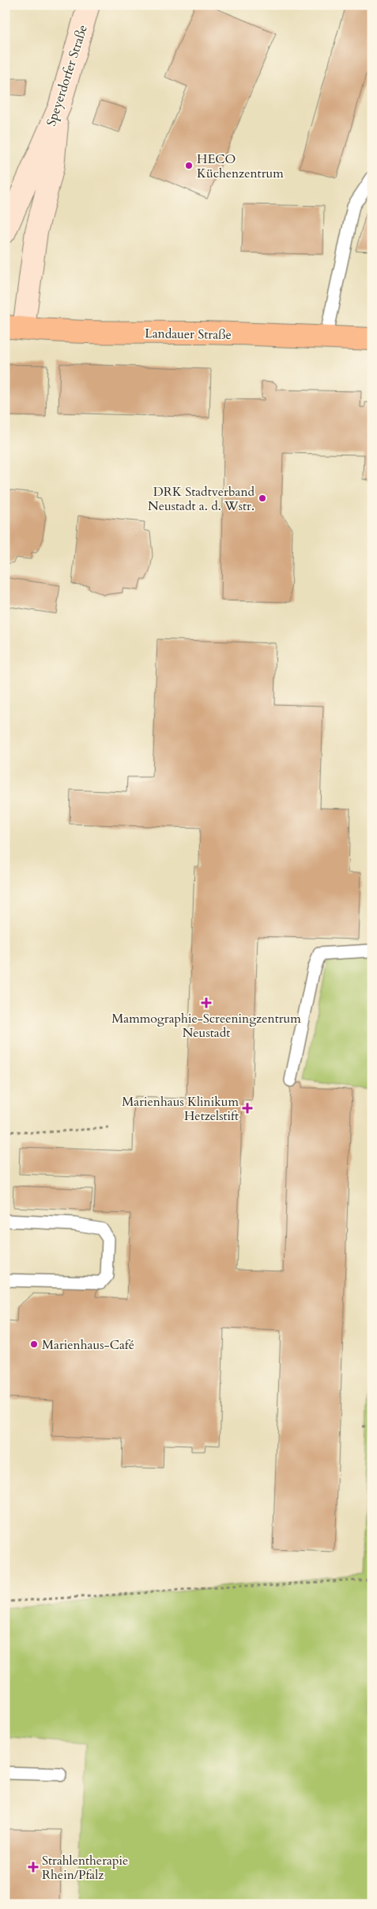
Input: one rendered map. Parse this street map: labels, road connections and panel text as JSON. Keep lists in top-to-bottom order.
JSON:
{
  "streets": {
    "main road": ["Landauer Straße"],
    "street": ["Speyerdorfer Straße"]
  },
  "places": {
    "other": ["HECO Küchenzentrum", "DRK Stadtverband Neustadt a. d. Wstr.", "Marienhaus-Café"],
    "health": ["Mammographie-Screeningzentrum Neustadt", "Marienhaus Klinikum Hetzelstift", "Strahlentherapie Rhein/Pfalz"]
  }
}
